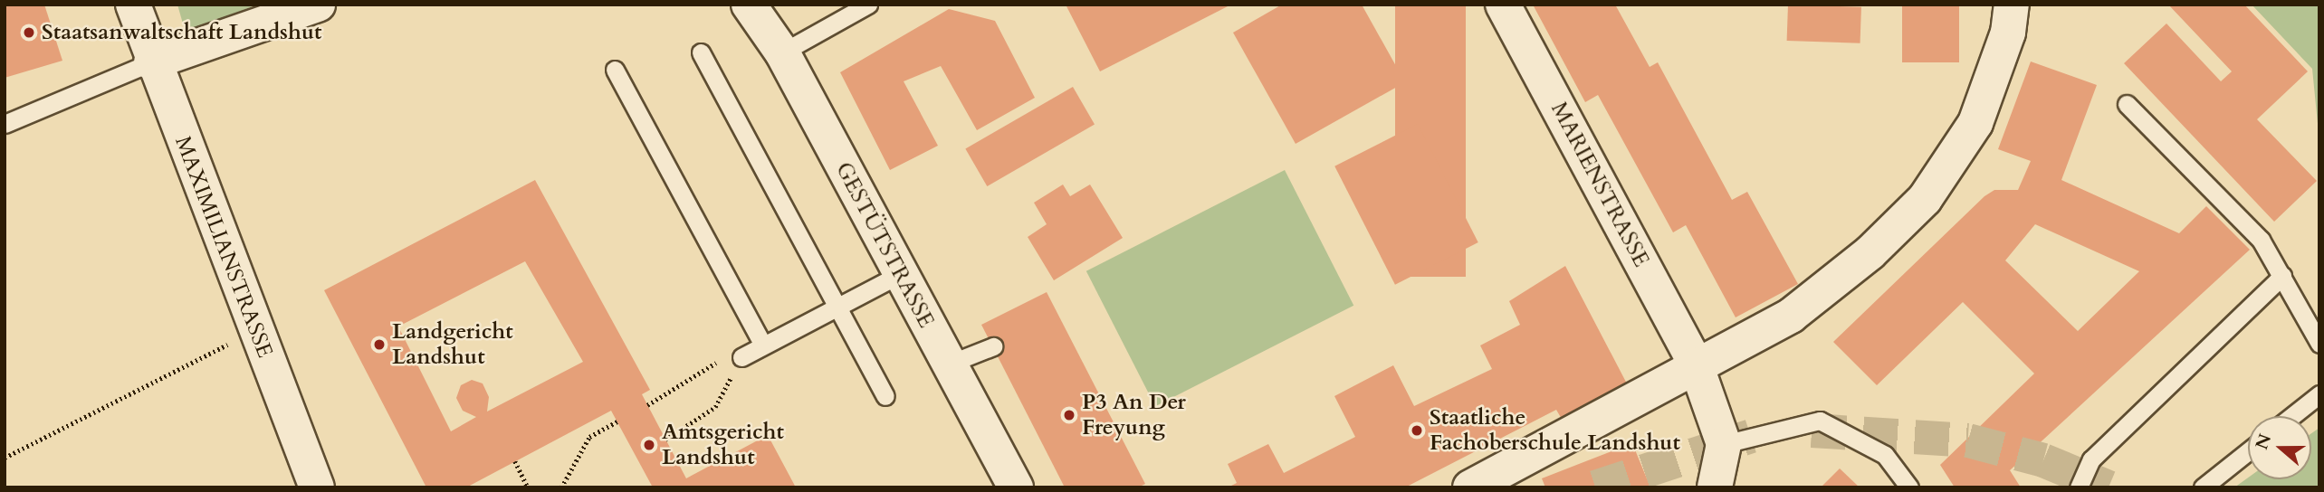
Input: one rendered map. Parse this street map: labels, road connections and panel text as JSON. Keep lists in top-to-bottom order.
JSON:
{
  "streets": {
    "street": ["MARIENSTRASSE", "GESTÜTSTRASSE", "MAXIMILIANSTRASSE"]
  },
  "places": [
    "Staatsanwaltschaft Landshut",
    "Landgericht Landshut",
    "P3 An Der Freyung",
    "Staatliche Fachoberschule Landshut",
    "Amtsgericht Landshut"
  ],
  "north": "left"
}
